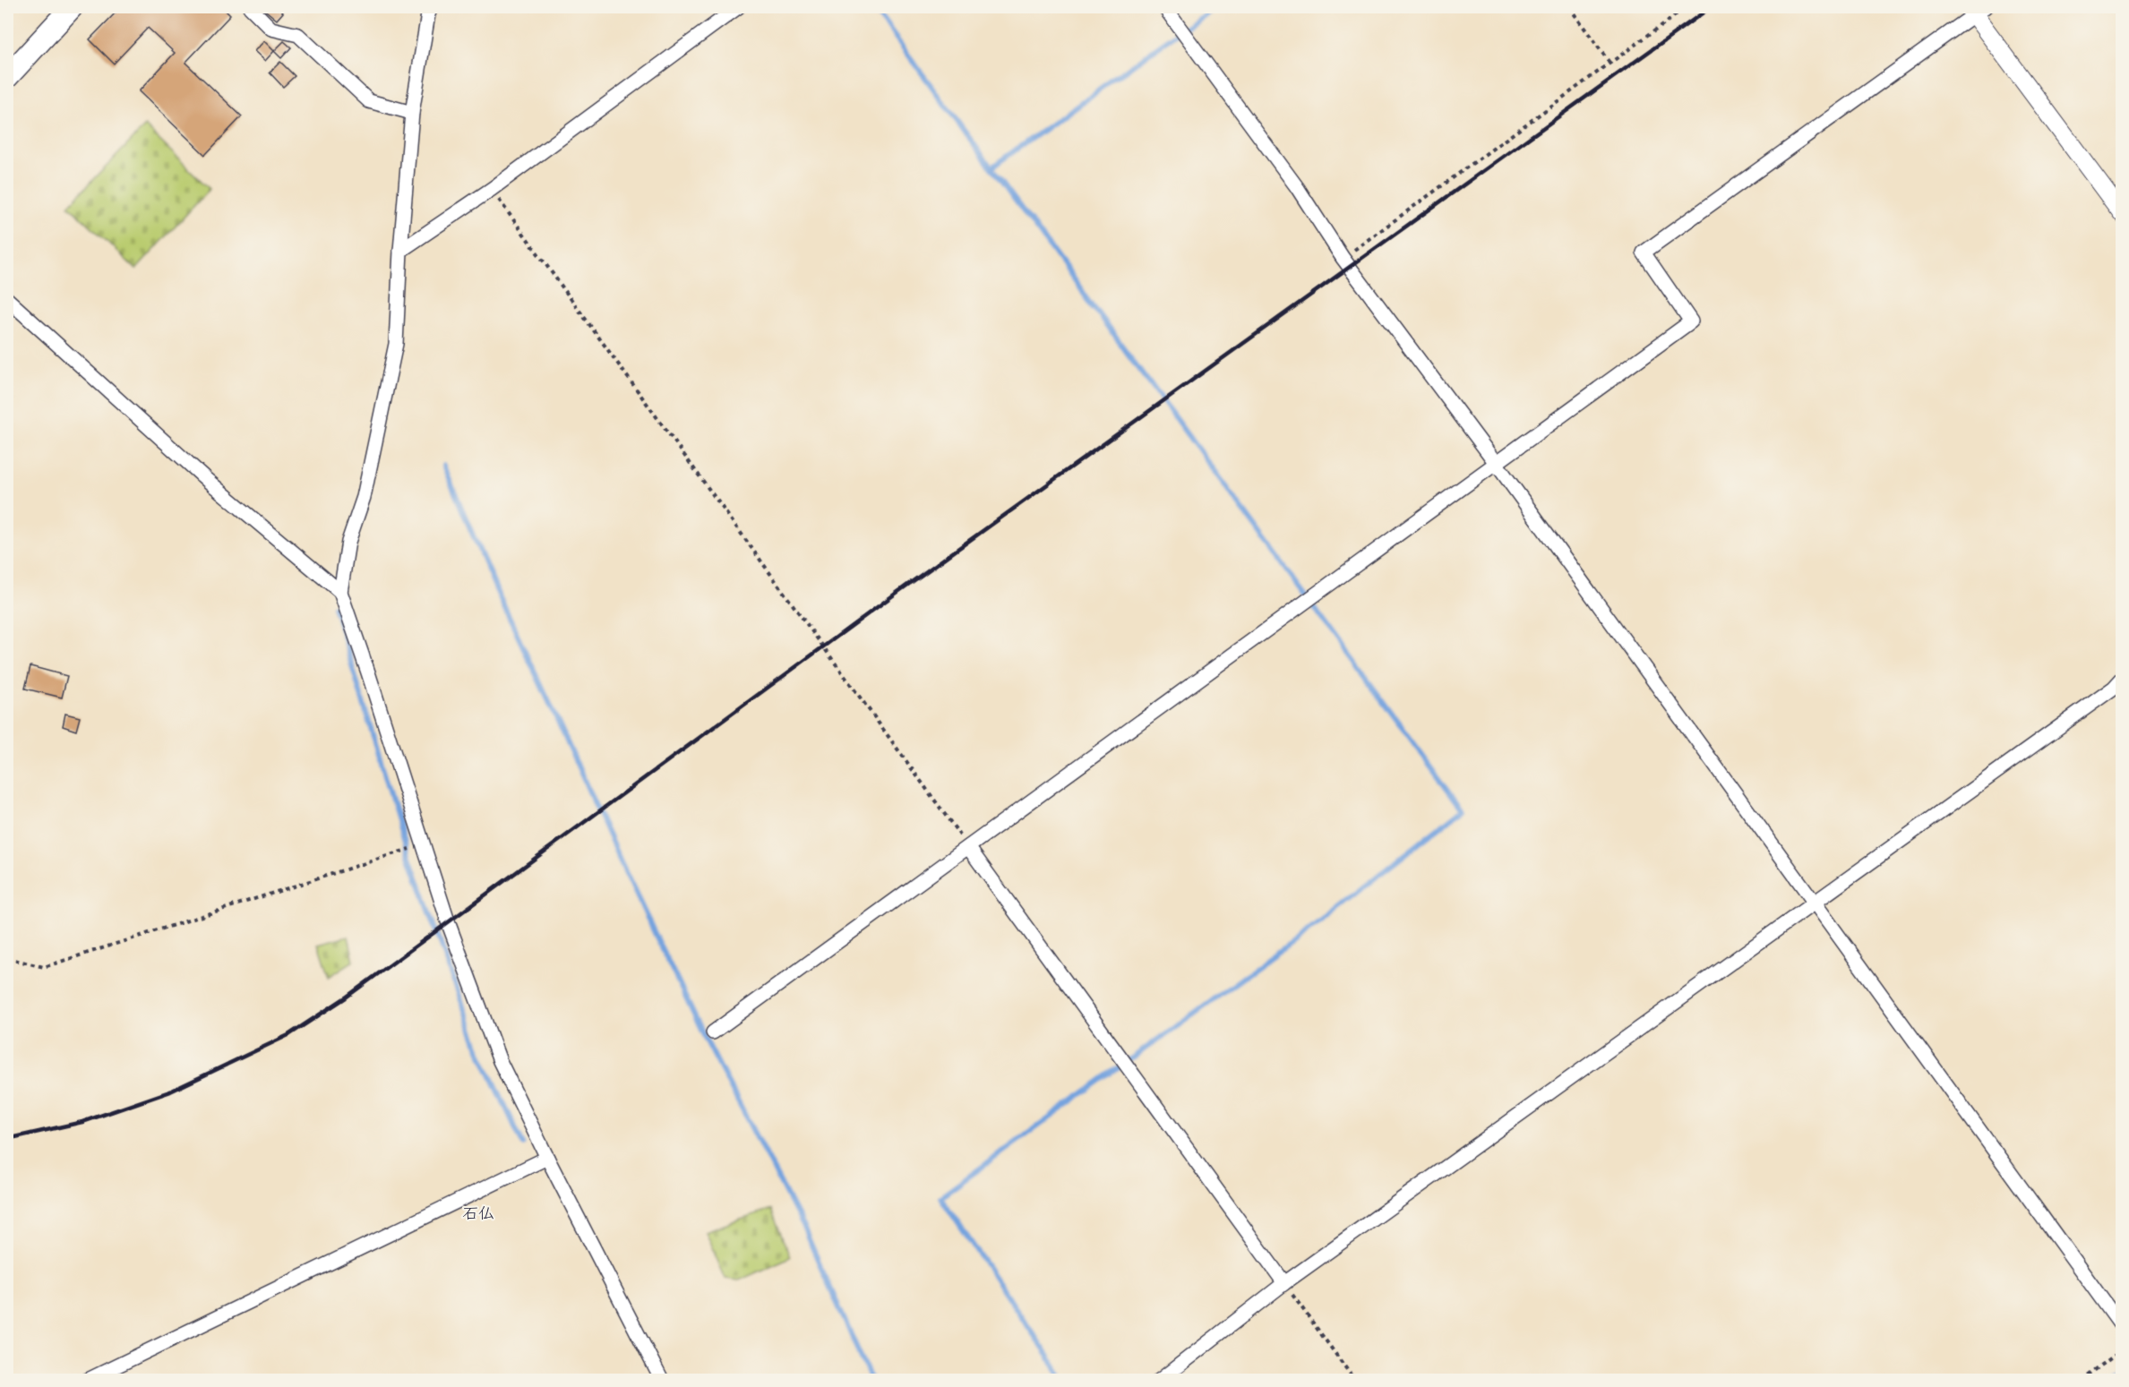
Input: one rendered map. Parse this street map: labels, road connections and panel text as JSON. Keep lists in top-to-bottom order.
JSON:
{
  "districts": ["石仏"]
}
